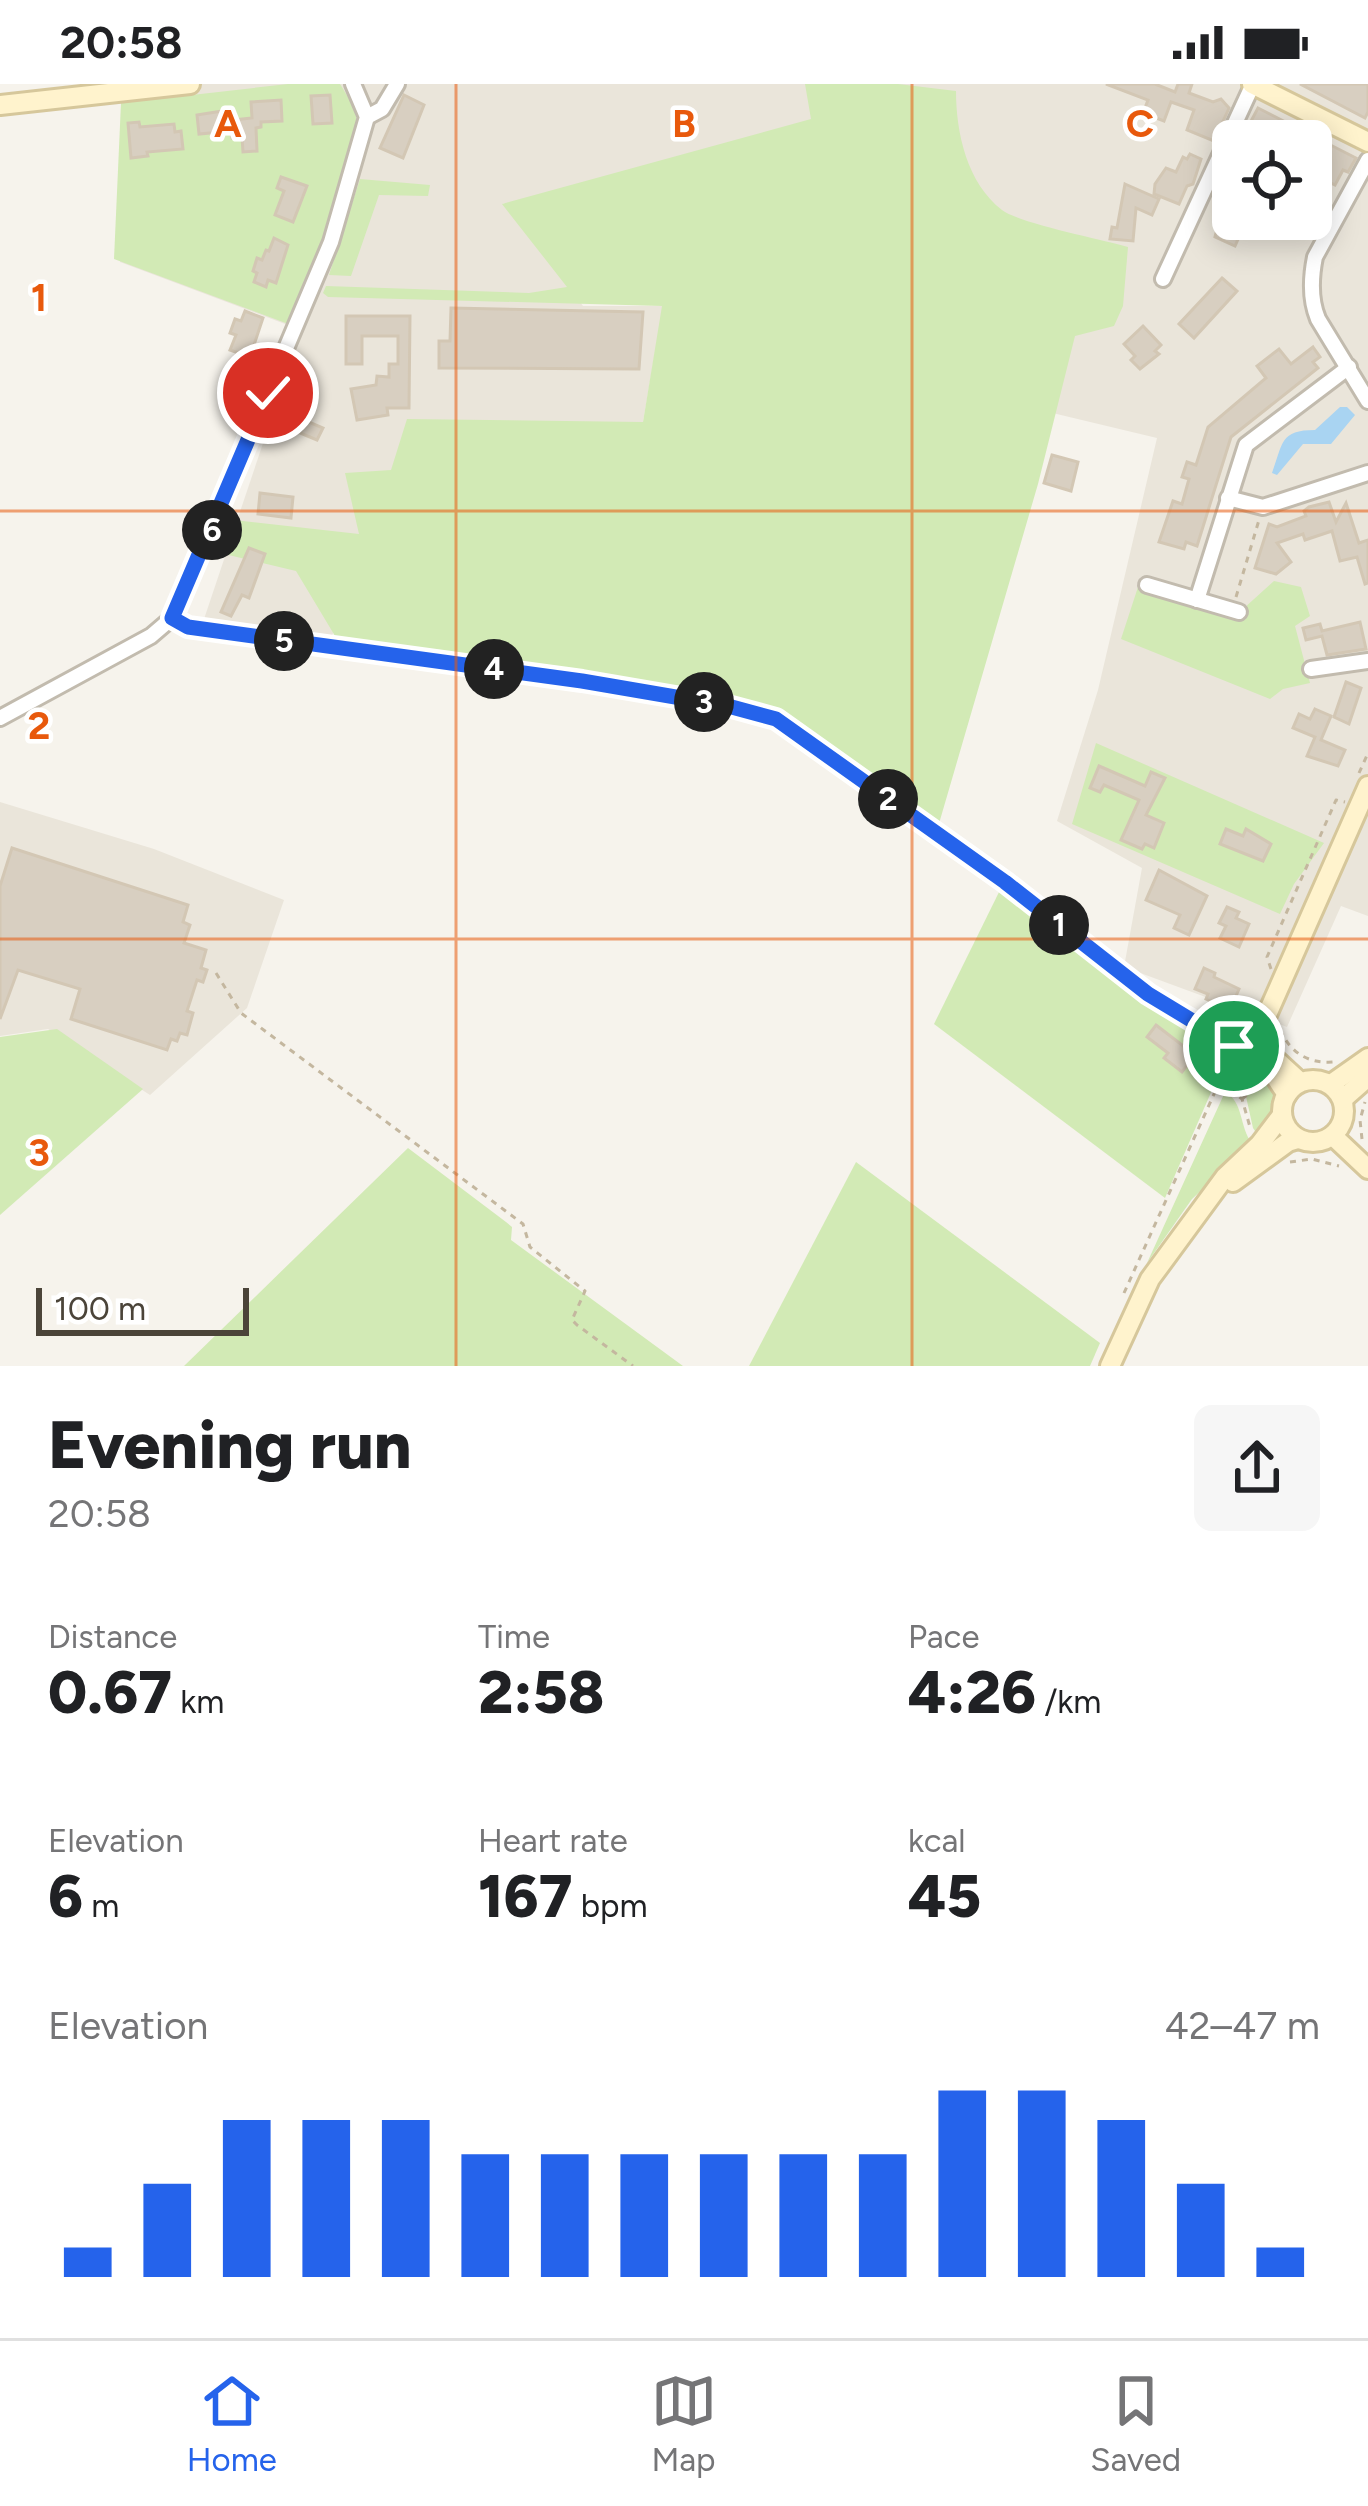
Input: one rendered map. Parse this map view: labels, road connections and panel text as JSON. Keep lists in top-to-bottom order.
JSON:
{
  "scale_bar": "100 m",
  "page": {
    "status": "20:58",
    "pins": [
      "6",
      "5",
      "4",
      "3",
      "2",
      "1"
    ],
    "scale": "100 m",
    "heading": ["Evening run", "20:58"],
    "stats": [
      ["Distance", "0.67 km"],
      ["Time", "2:58"],
      ["Pace", "4:26 /km"],
      ["Elevation", "6 m"],
      ["Heart rate", "167 bpm"],
      ["kcal", "45"]
    ],
    "chart": ["Elevation", "42–47 m"],
    "tabs": ["Home", "Map", "Saved"]
  },
  "grid": {
    "columns": ["A", "B", "C"],
    "rows": ["1", "2", "3"]
  }
}
